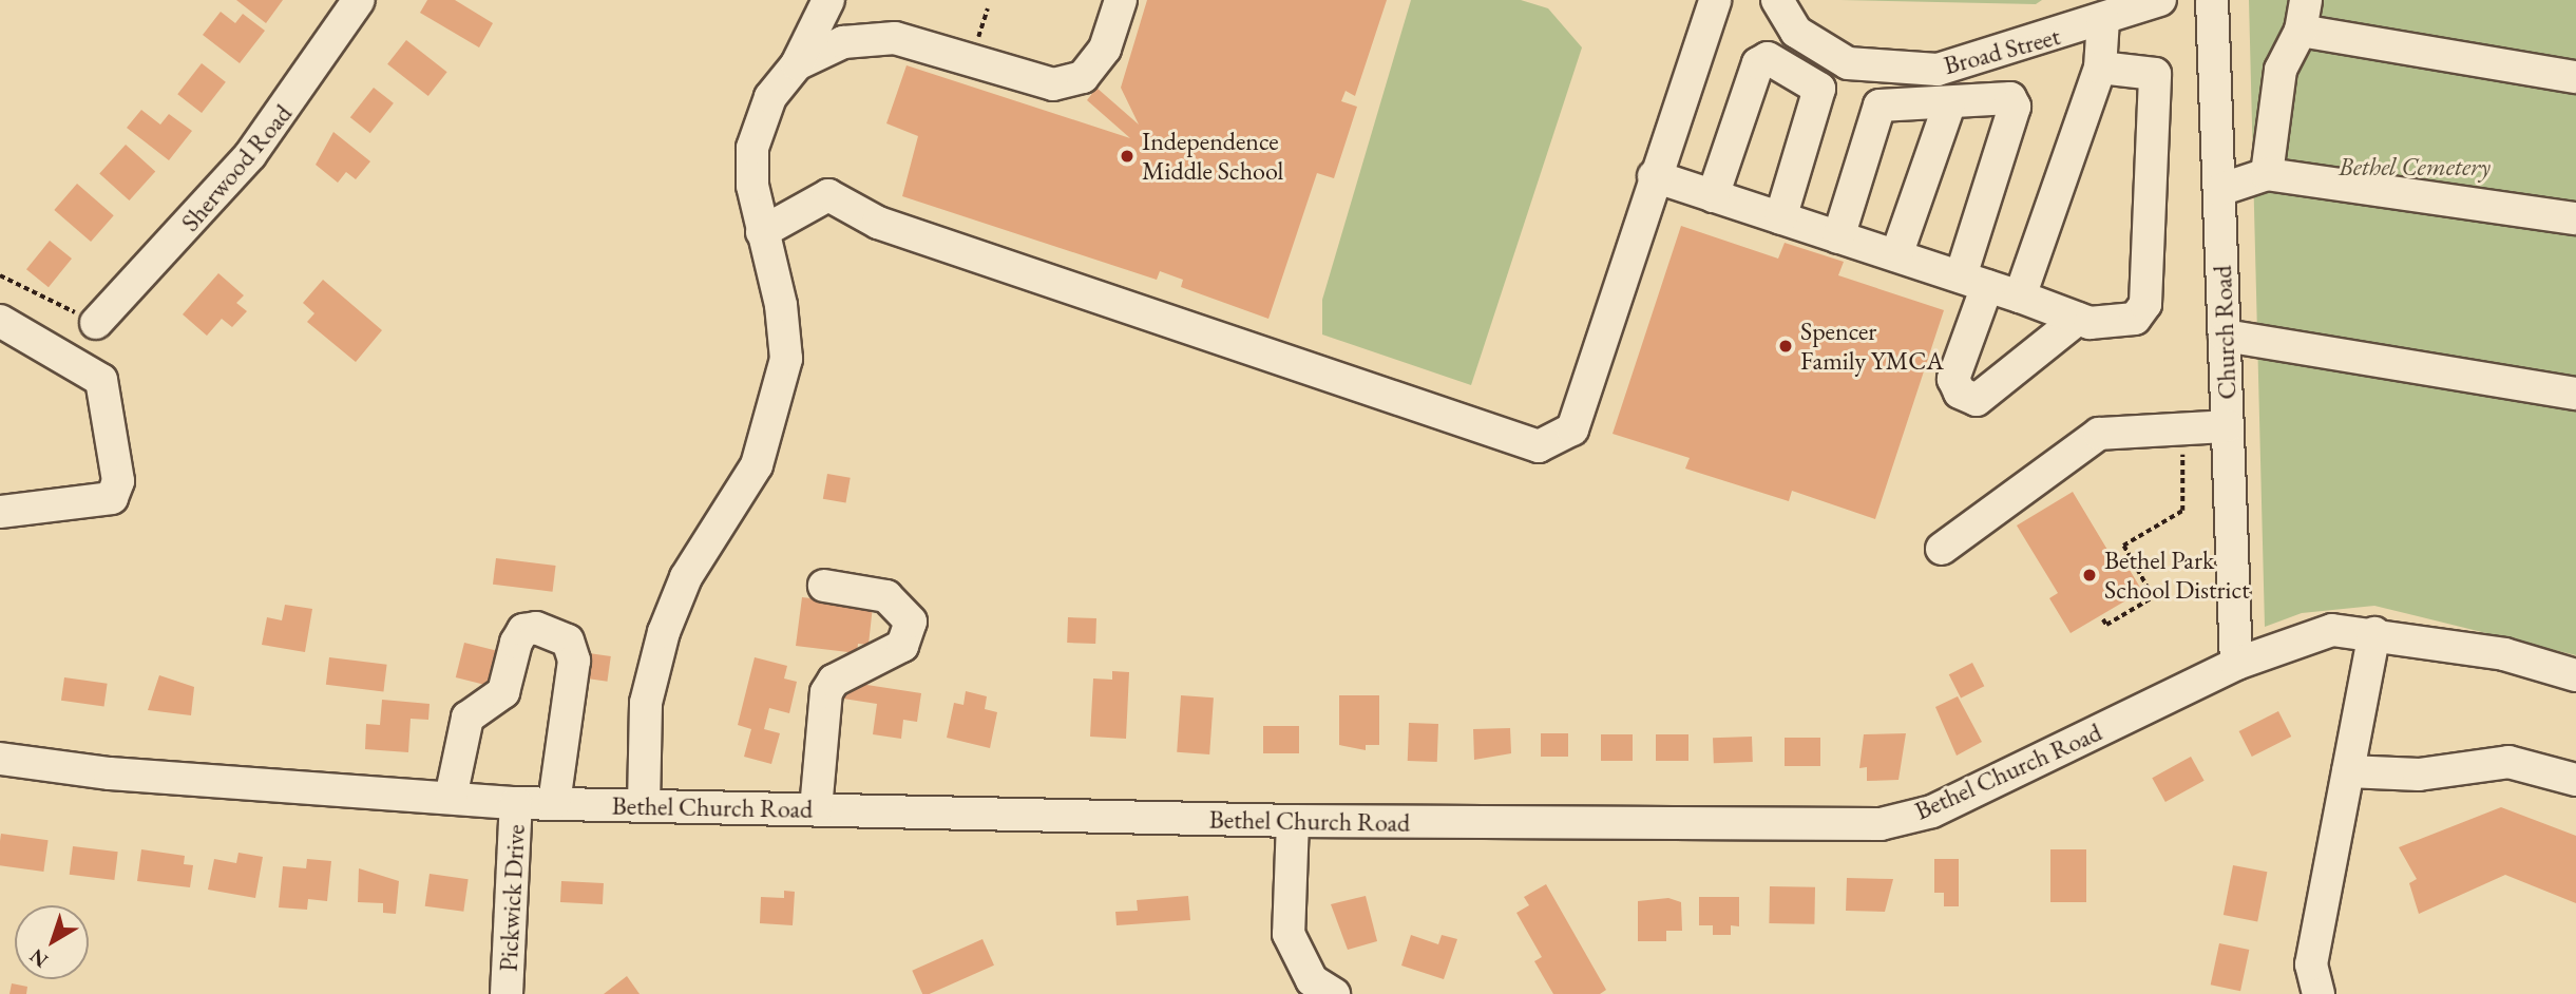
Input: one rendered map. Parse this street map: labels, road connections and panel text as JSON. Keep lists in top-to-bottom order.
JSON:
{
  "streets": {
    "street": [
      "Broad Street",
      "Sherwood Road",
      "Church Road",
      "Bethel Church Road",
      "Pickwick Drive"
    ]
  },
  "crossings": [
    ["Church Road", "Bethel Church Road"],
    ["Bethel Church Road", "Pickwick Drive"]
  ],
  "parks": ["Bethel Cemetery"],
  "places": ["Independence Middle School", "Spencer Family YMCA", "Bethel Park School District"],
  "north": "bottom left"
}
